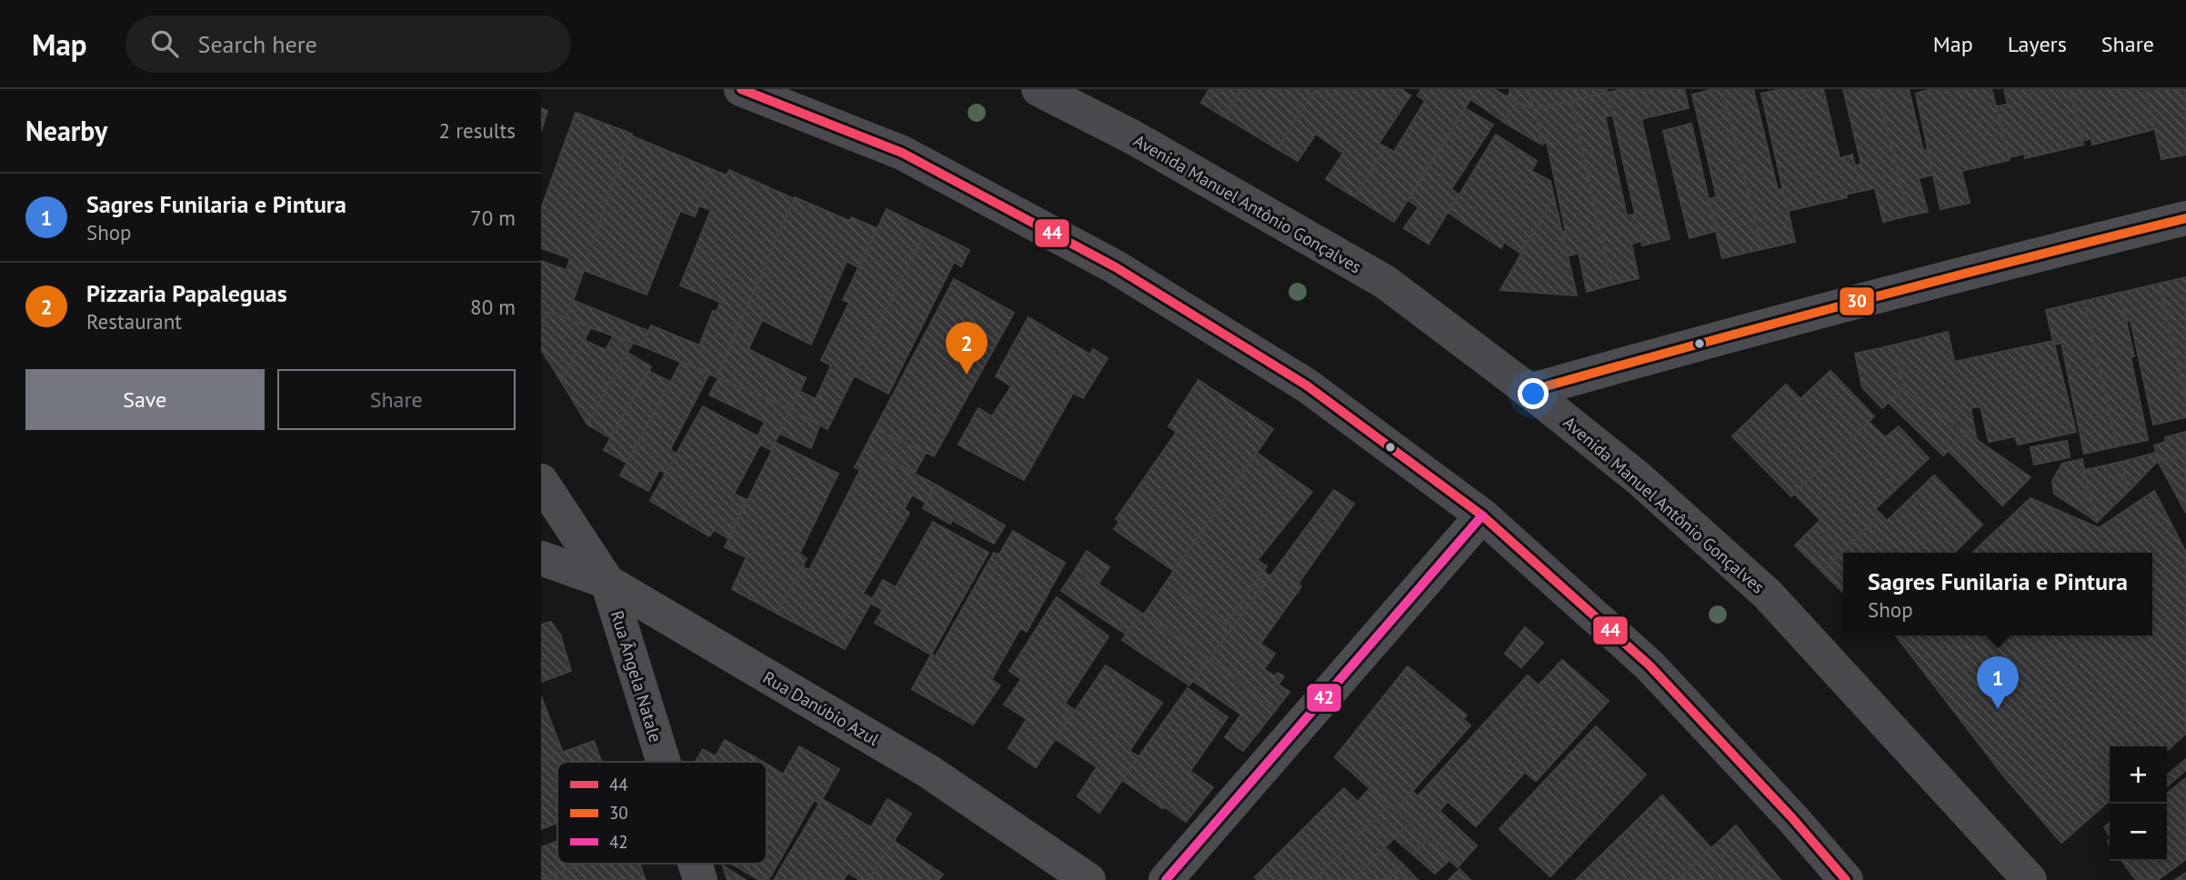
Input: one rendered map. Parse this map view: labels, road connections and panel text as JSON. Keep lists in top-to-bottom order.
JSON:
{
  "streets": {
    "main road": ["Avenida Manuel Antônio Gonçalves"],
    "street": ["Rua Ângela Natale", "Rua Danúbio Azul"]
  },
  "crossings": [
    ["Rua Ângela Natale", "Rua Danúbio Azul"]
  ],
  "lines": ["transit line 44", "transit line 30", "transit line 42"],
  "legend": ["44", "30", "42"],
  "page": {
    "header": "Map",
    "search": "Search here",
    "nav": ["Map", "Layers", "Share"],
    "heading": ["Nearby", "2 results"],
    "list": [
      {
        "mark": "1",
        "name": "Sagres Funilaria e Pintura",
        "note": "Shop",
        "value": "70 m"
      },
      {
        "mark": "2",
        "name": "Pizzaria Papaleguas",
        "note": "Restaurant",
        "value": "80 m"
      }
    ],
    "pins": ["2", "1"],
    "buttons": ["Save", "Share"],
    "popup": ["Sagres Funilaria e Pintura", "Shop"],
    "map_buttons": ["+", "−"]
  }
}
